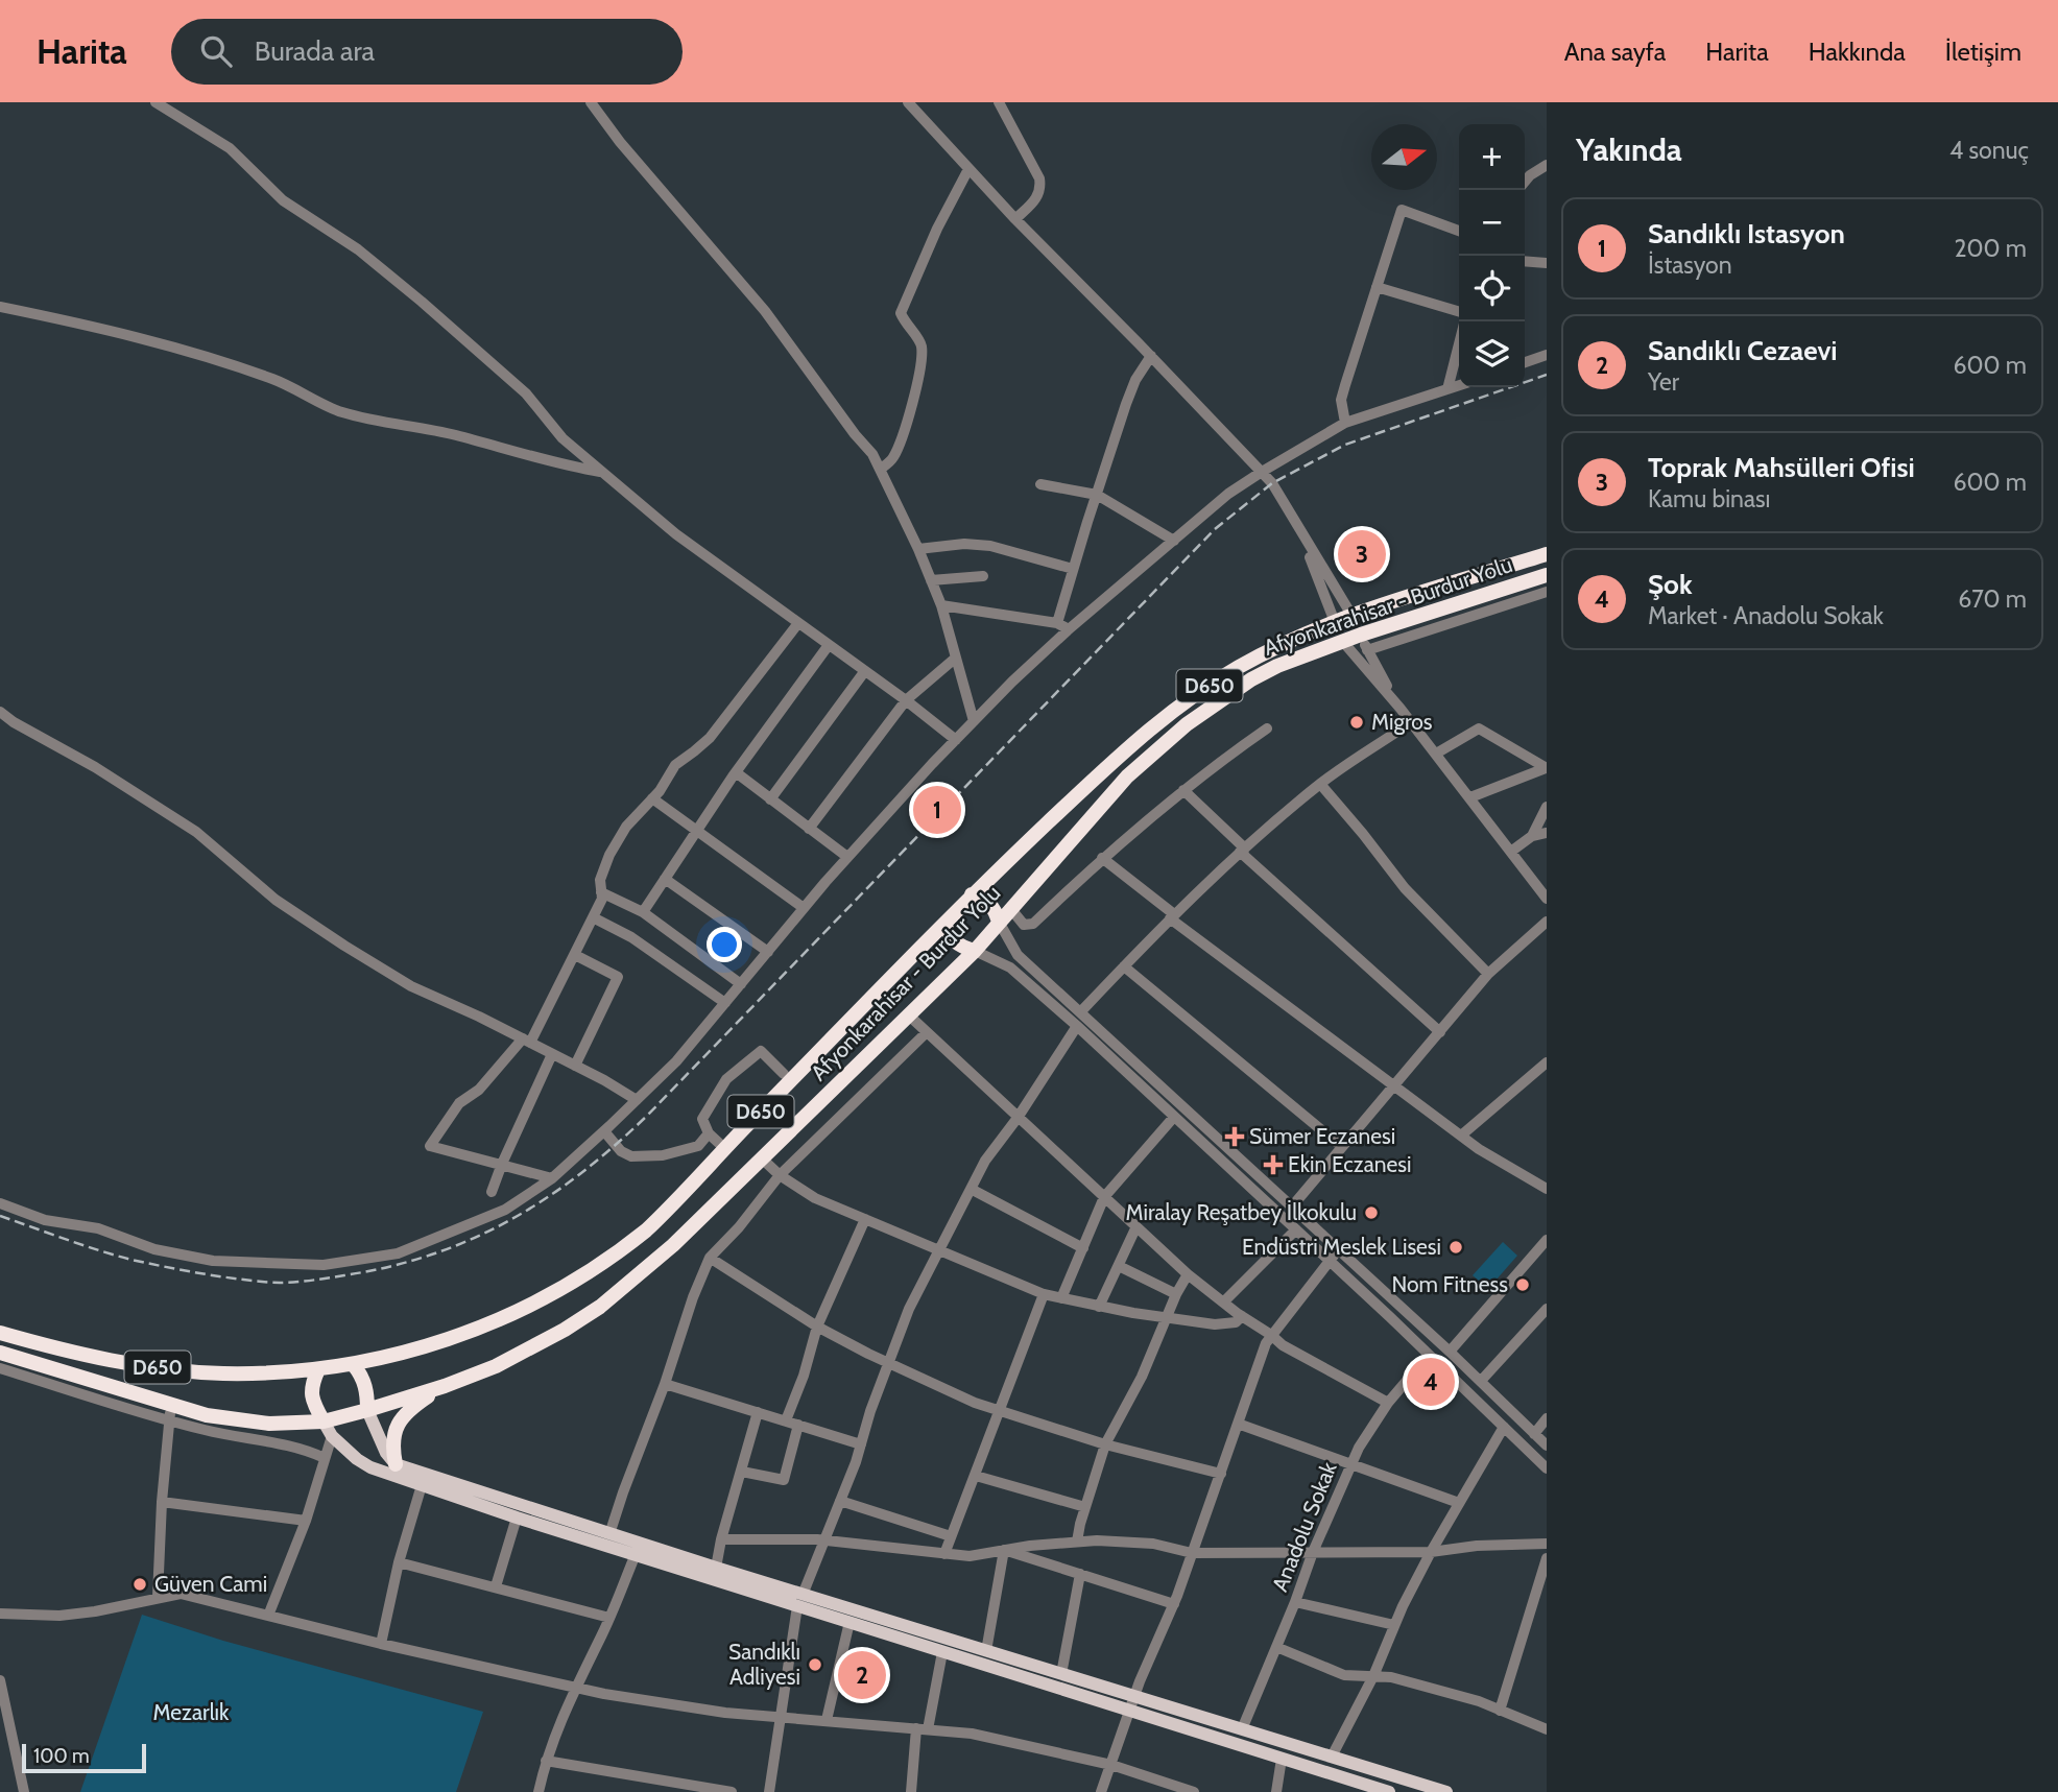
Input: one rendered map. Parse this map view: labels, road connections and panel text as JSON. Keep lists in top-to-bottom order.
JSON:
{
  "streets": {
    "highway": ["Afyonkarahisar - Burdur Yolu", "D650"],
    "street": ["Anadolu Sokak"]
  },
  "parks": ["Mezarlık"],
  "places": {
    "other": [
      "Migros",
      "Miralay Reşatbey İlkokulu",
      "Endüstri Meslek Lisesi",
      "Nom Fitness",
      "Güven Cami",
      "Sandıklı Adliyesi"
    ],
    "health": ["Sümer Eczanesi", "Ekin Eczanesi"]
  },
  "scale_bar": "100 m",
  "north": "right",
  "page": {
    "header": "Harita",
    "search": "Burada ara",
    "nav": [
      "Ana sayfa",
      "Harita",
      "Hakkında",
      "İletişim"
    ],
    "heading": ["Yakında", "4 sonuç"],
    "map_buttons": ["+", "−"],
    "list": [
      {
        "mark": "1",
        "name": "Sandıklı Istasyon",
        "note": "İstasyon",
        "value": "200 m"
      },
      {
        "mark": "2",
        "name": "Sandıklı Cezaevi",
        "note": "Yer",
        "value": "600 m"
      },
      {
        "mark": "3",
        "name": "Toprak Mahsülleri Ofisi",
        "note": "Kamu binası",
        "value": "600 m"
      },
      {
        "mark": "4",
        "name": "Şok",
        "note": "Market · Anadolu Sokak",
        "value": "670 m"
      }
    ],
    "pins": [
      "3",
      "1",
      "4",
      "2"
    ],
    "scale": "100 m"
  }
}
